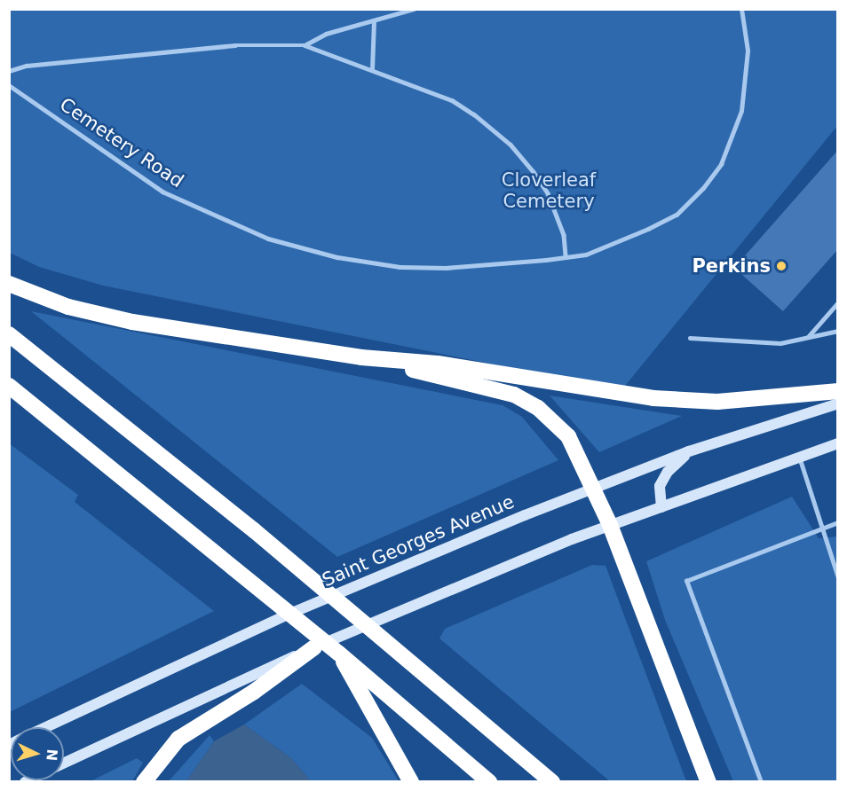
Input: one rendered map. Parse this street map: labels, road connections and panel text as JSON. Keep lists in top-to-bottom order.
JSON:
{
  "streets": {
    "main road": ["Saint Georges Avenue"],
    "lane": ["Cemetery Road"]
  },
  "parks": ["Cloverleaf Cemetery"],
  "places": ["Perkins"],
  "north": "right"
}
